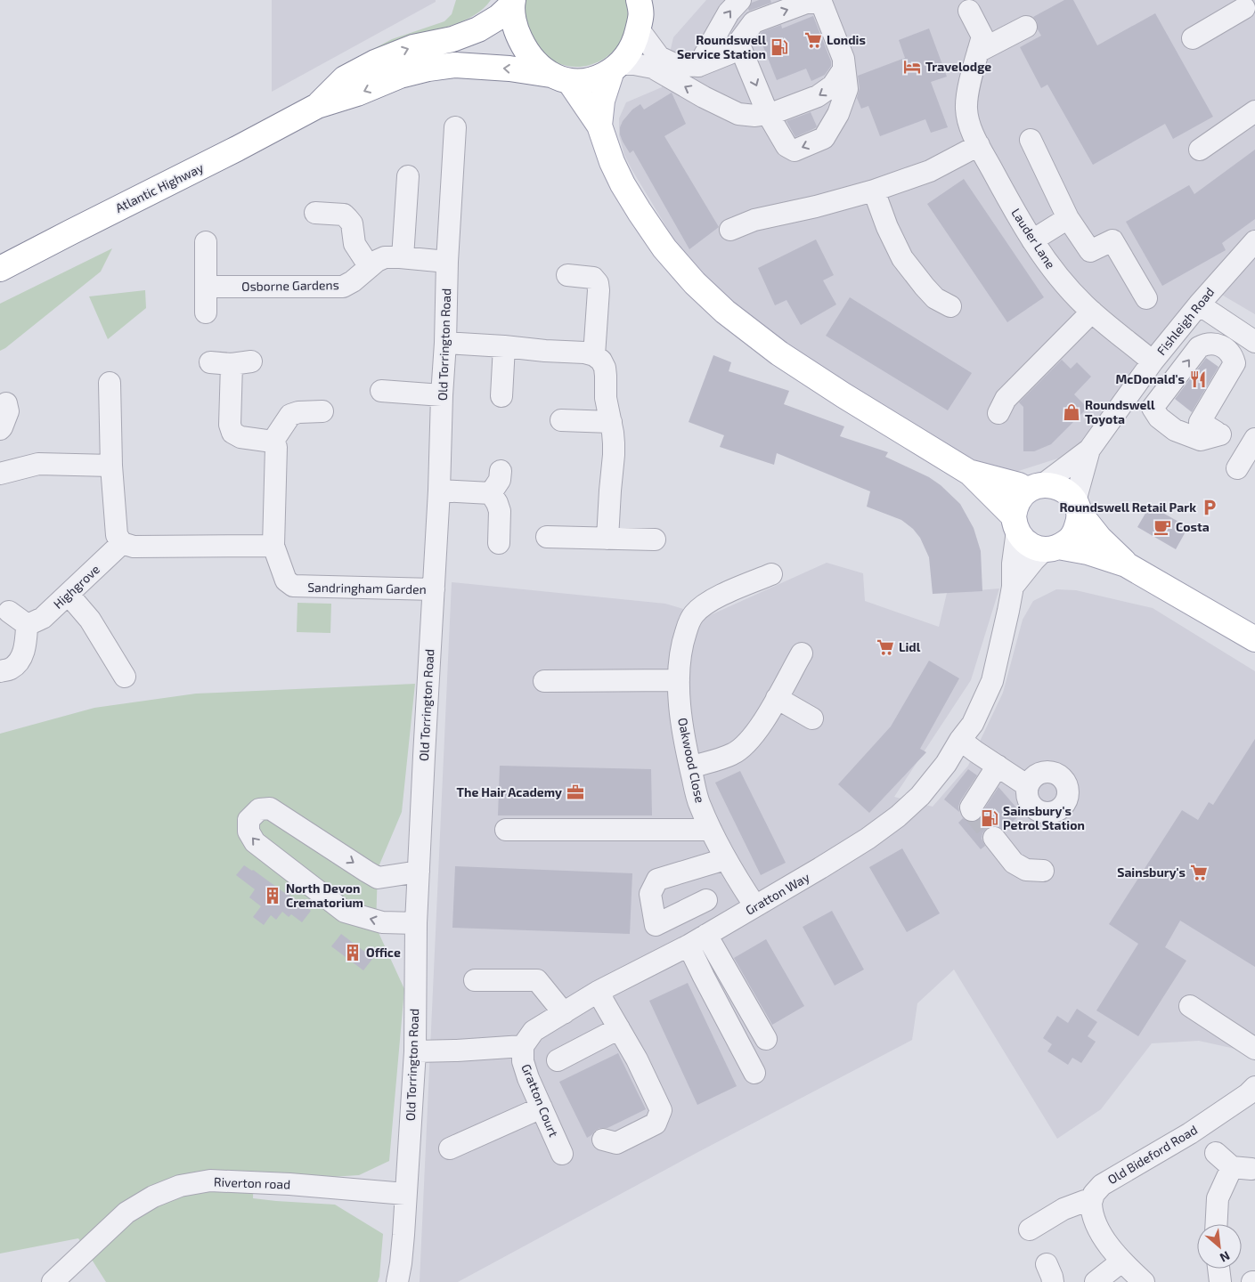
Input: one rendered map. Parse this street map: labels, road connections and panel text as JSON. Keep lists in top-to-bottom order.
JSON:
{
  "streets": {
    "main road": ["Atlantic Highway"],
    "street": [
      "Lauder Lane",
      "Osborne Gardens",
      "Fishleigh Road",
      "Old Torrington Road",
      "Highgrove",
      "Sandringham Garden",
      "Oakwood Close",
      "Gratton Way",
      "Gratton Court",
      "Old Bideford Road",
      "Riverton road"
    ]
  },
  "crossings": [
    ["Lauder Lane", "Fishleigh Road"],
    ["Osborne Gardens", "Old Torrington Road"],
    ["Fishleigh Road", "Gratton Way"],
    ["Old Torrington Road", "Sandringham Garden"],
    ["Old Torrington Road", "Riverton road"],
    ["Oakwood Close", "Gratton Way"],
    ["Gratton Way", "Gratton Court"]
  ],
  "places": {
    "supermarket": ["Londis", "Lidl", "Sainsbury's"],
    "fuel station": ["Roundswell Service Station", "Sainsbury's Petrol Station"],
    "hotel": ["Travelodge"],
    "restaurant": ["McDonald's"],
    "shop": ["Roundswell Toyota"],
    "parking": ["Roundswell Retail Park"],
    "cafe": ["Costa"],
    "office": ["The Hair Academy"],
    "building": ["North Devon Crematorium", "Office"]
  },
  "north": "bottom right"
}
